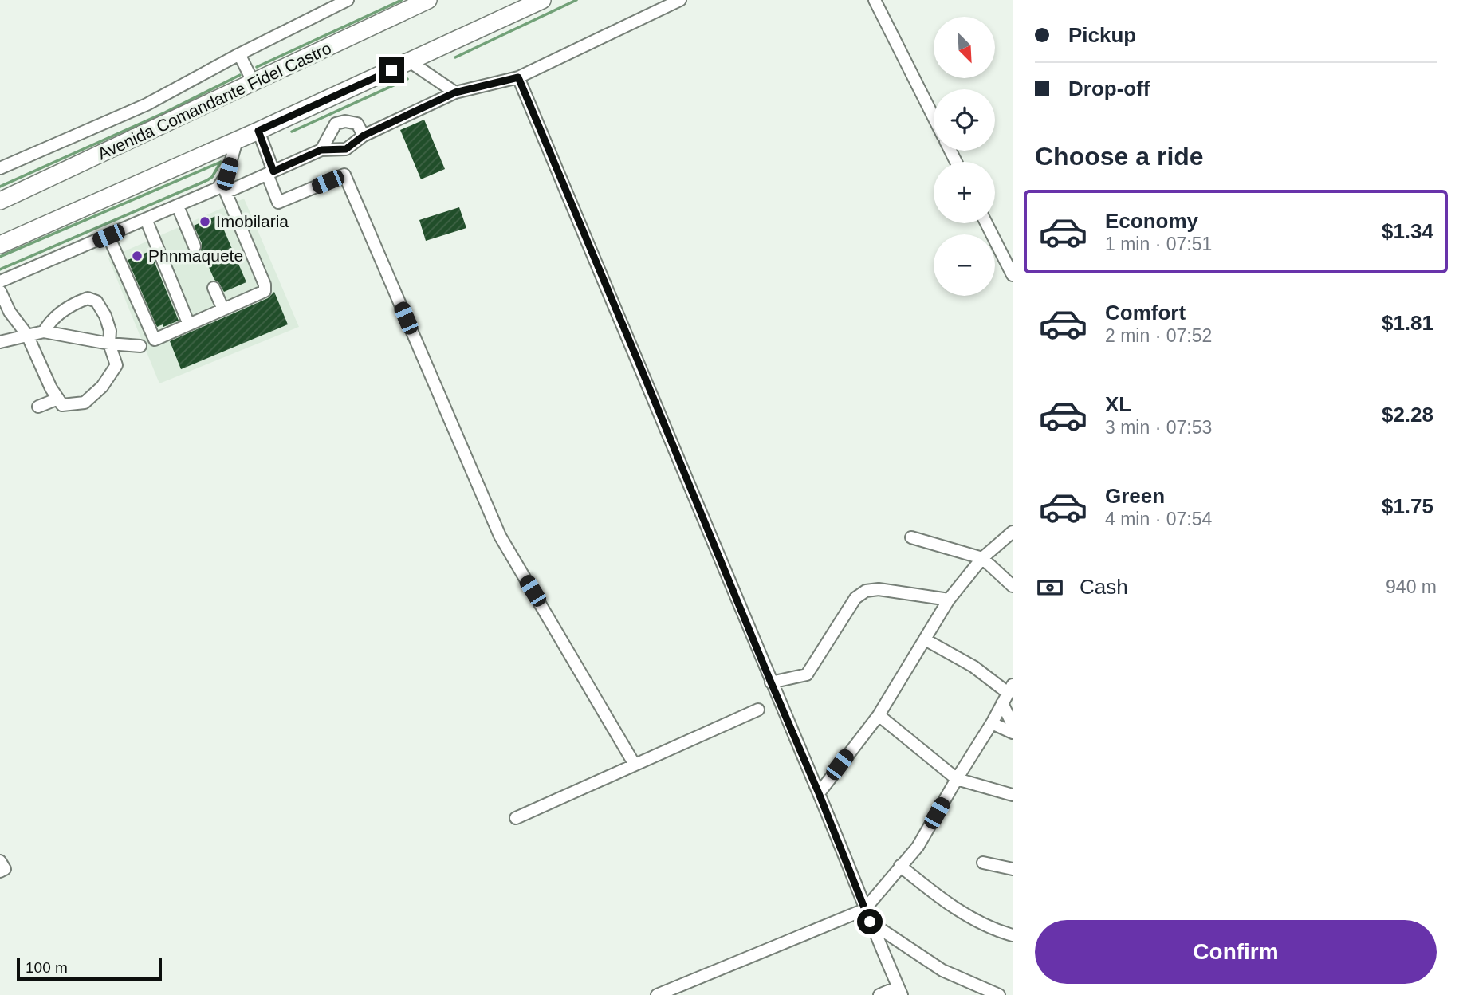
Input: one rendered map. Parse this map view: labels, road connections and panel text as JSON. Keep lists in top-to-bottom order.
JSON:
{
  "streets": {
    "highway": ["Avenida Comandante Fidel Castro"]
  },
  "places": ["Imobilaria", "Phnmaquete"],
  "scale_bar": "100 m",
  "north": "bottom right",
  "page": {
    "banner": ["Pickup", "Drop-off"],
    "map_buttons": ["+", "−"],
    "heading": "Choose a ride",
    "list": [
      {
        "name": "Economy",
        "note": "1 min · 07:51",
        "value": "$1.34"
      },
      {
        "name": "Comfort",
        "note": "2 min · 07:52",
        "value": "$1.81"
      },
      {
        "name": "XL",
        "note": "3 min · 07:53",
        "value": "$2.28"
      },
      {
        "name": "Green",
        "note": "4 min · 07:54",
        "value": "$1.75"
      }
    ],
    "pay": ["Cash", "940 m"],
    "buttons": "Confirm",
    "scale": "100 m"
  }
}
